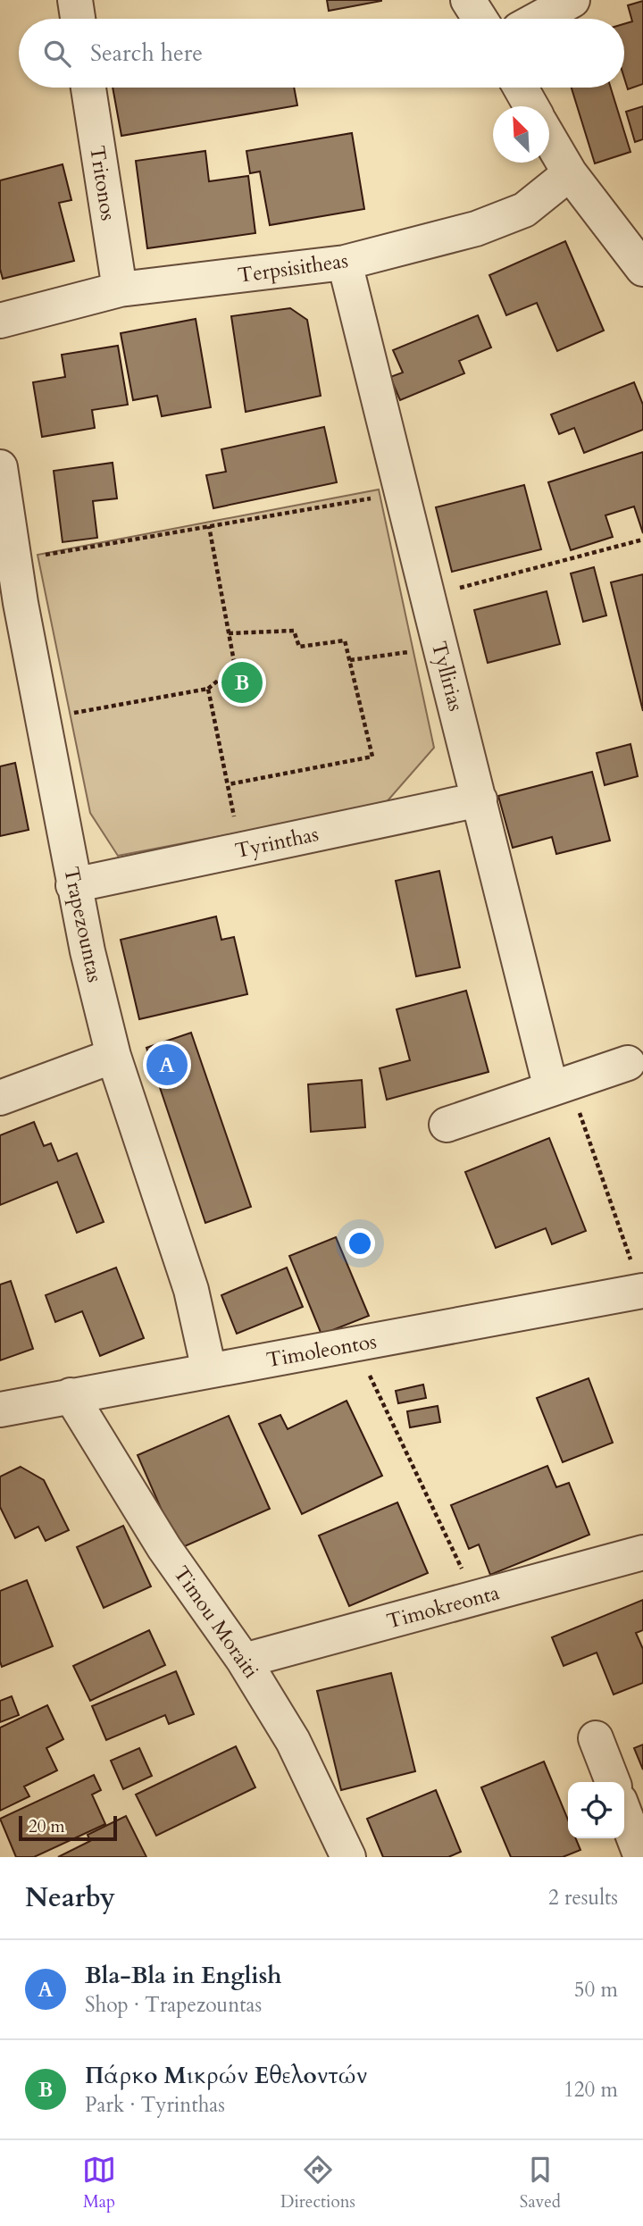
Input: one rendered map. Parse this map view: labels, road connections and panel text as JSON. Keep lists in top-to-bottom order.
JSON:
{
  "streets": {
    "street": [
      "Tritonos",
      "Terpsisitheas",
      "Tyllirias",
      "Tyrinthas",
      "Trapezountas",
      "Timoleontos",
      "Timokreonta",
      "Timou Moraiti"
    ]
  },
  "crossings": [
    ["Tritonos", "Terpsisitheas"],
    ["Terpsisitheas", "Tyllirias"],
    ["Tyllirias", "Tyrinthas"],
    ["Tyrinthas", "Trapezountas"],
    ["Trapezountas", "Timoleontos"],
    ["Timoleontos", "Timou Moraiti"],
    ["Timokreonta", "Timou Moraiti"]
  ],
  "scale_bar": "20 m",
  "north": "top left",
  "page": {
    "search": "Search here",
    "pins": ["B", "A"],
    "scale": "20 m",
    "heading": ["Nearby", "2 results"],
    "list": [
      {
        "mark": "A",
        "name": "Bla-Bla in English",
        "note": "Shop · Trapezountas",
        "value": "50 m"
      },
      {
        "mark": "B",
        "name": "Πάρκο Μικρών Εθελοντών",
        "note": "Park · Tyrinthas",
        "value": "120 m"
      }
    ],
    "nav": ["Map", "Directions", "Saved"]
  }
}
